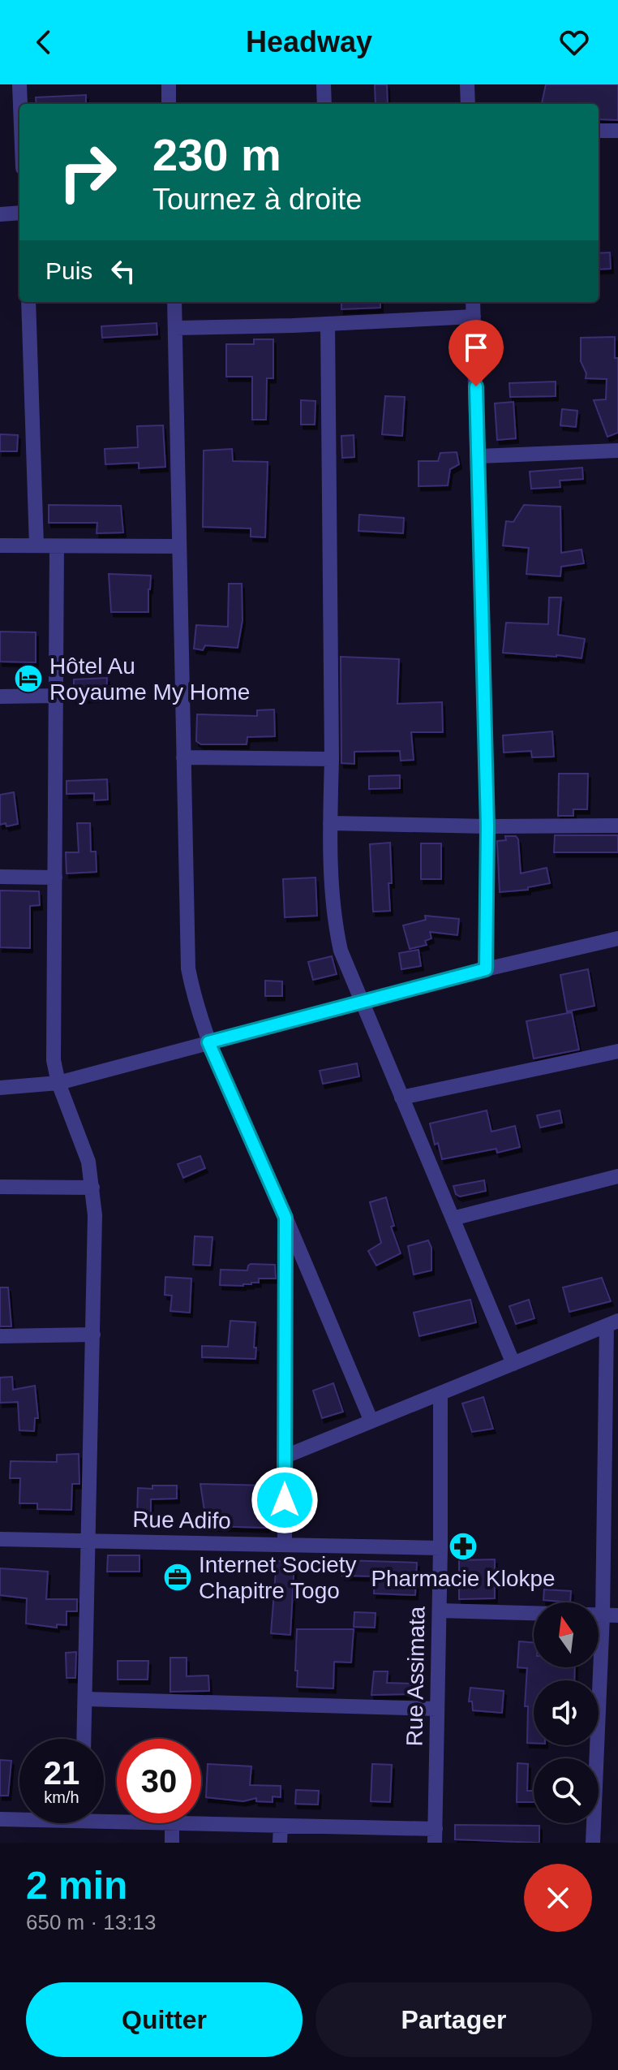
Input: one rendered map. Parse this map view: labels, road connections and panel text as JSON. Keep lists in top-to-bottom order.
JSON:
{
  "streets": {
    "street": ["Rue Adifo", "Rue Assimata"]
  },
  "crossings": [
    ["Rue Adifo", "Rue Assimata"]
  ],
  "places": {
    "hotel": ["Hôtel Au Royaume My Home"],
    "pharmacy": ["Pharmacie Klokpe"],
    "office": ["Internet Society Chapitre Togo"]
  },
  "north": "top",
  "page": {
    "header": "Headway",
    "turn": ["230 m", "Tournez à droite"],
    "then": "Puis",
    "speed": "21 km/h",
    "limit": "30",
    "heading": ["2 min", "650 m · 13:13"],
    "buttons": ["Quitter", "Partager"]
  }
}
